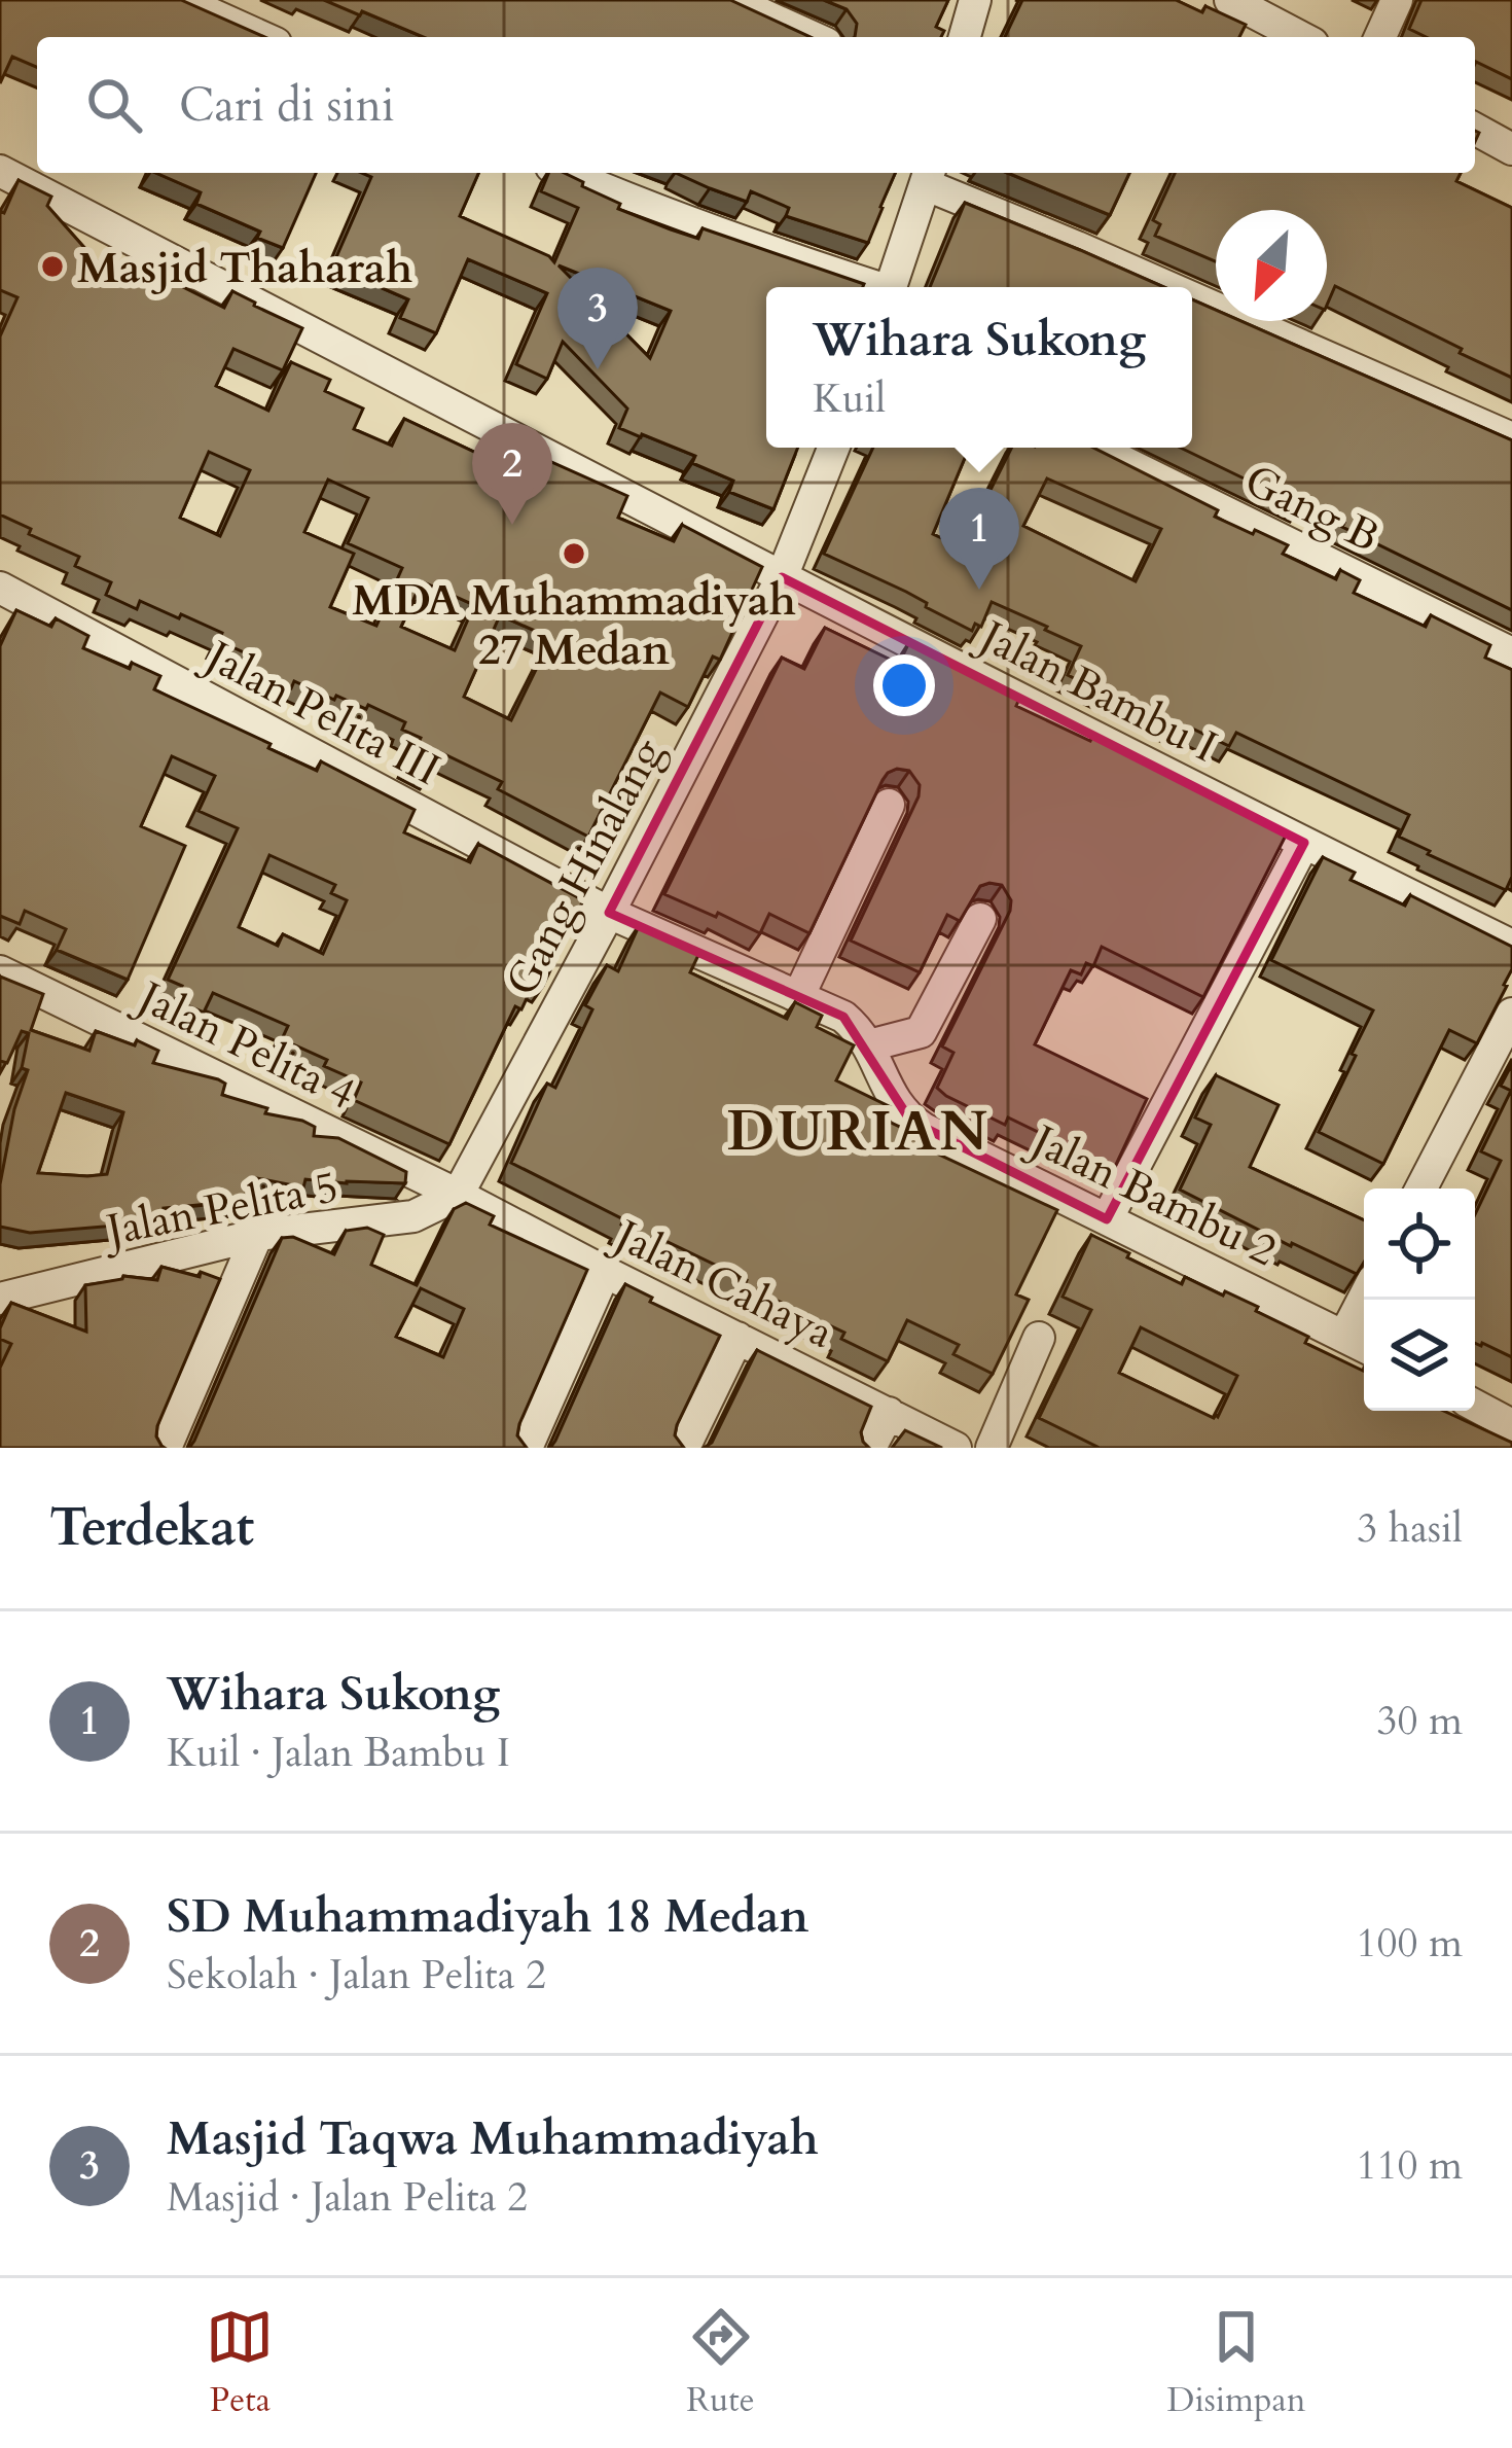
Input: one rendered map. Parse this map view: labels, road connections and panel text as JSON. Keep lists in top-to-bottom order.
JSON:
{
  "streets": {
    "street": [
      "Gang B",
      "Jalan Bambu I",
      "Jalan Pelita III",
      "Gang Hinalang",
      "Jalan Pelita 4",
      "Jalan Bambu 2",
      "Jalan Pelita 5",
      "Jalan Cahaya"
    ]
  },
  "crossings": [
    ["Jalan Bambu I", "Gang Hinalang"],
    ["Jalan Pelita III", "Gang Hinalang"],
    ["Jalan Pelita III", "Jalan Bambu 2"],
    ["Gang Hinalang", "Jalan Pelita 4"],
    ["Gang Hinalang", "Jalan Bambu 2"],
    ["Gang Hinalang", "Jalan Pelita 5"],
    ["Gang Hinalang", "Jalan Cahaya"],
    ["Jalan Pelita 4", "Jalan Pelita 5"],
    ["Jalan Pelita 4", "Jalan Cahaya"],
    ["Jalan Pelita 5", "Jalan Cahaya"]
  ],
  "districts": ["DURIAN"],
  "places": ["Masjid Thaharah", "MDA Muhammadiyah 27 Medan"],
  "north": "bottom left",
  "page": {
    "search": "Cari di sini",
    "pins": ["3", "2", "1"],
    "popup": ["Wihara Sukong", "Kuil"],
    "heading": ["Terdekat", "3 hasil"],
    "list": [
      {
        "mark": "1",
        "name": "Wihara Sukong",
        "note": "Kuil · Jalan Bambu I",
        "value": "30 m"
      },
      {
        "mark": "2",
        "name": "SD Muhammadiyah 18 Medan",
        "note": "Sekolah · Jalan Pelita 2",
        "value": "100 m"
      },
      {
        "mark": "3",
        "name": "Masjid Taqwa Muhammadiyah",
        "note": "Masjid · Jalan Pelita 2",
        "value": "110 m"
      }
    ],
    "nav": ["Peta", "Rute", "Disimpan"]
  }
}
